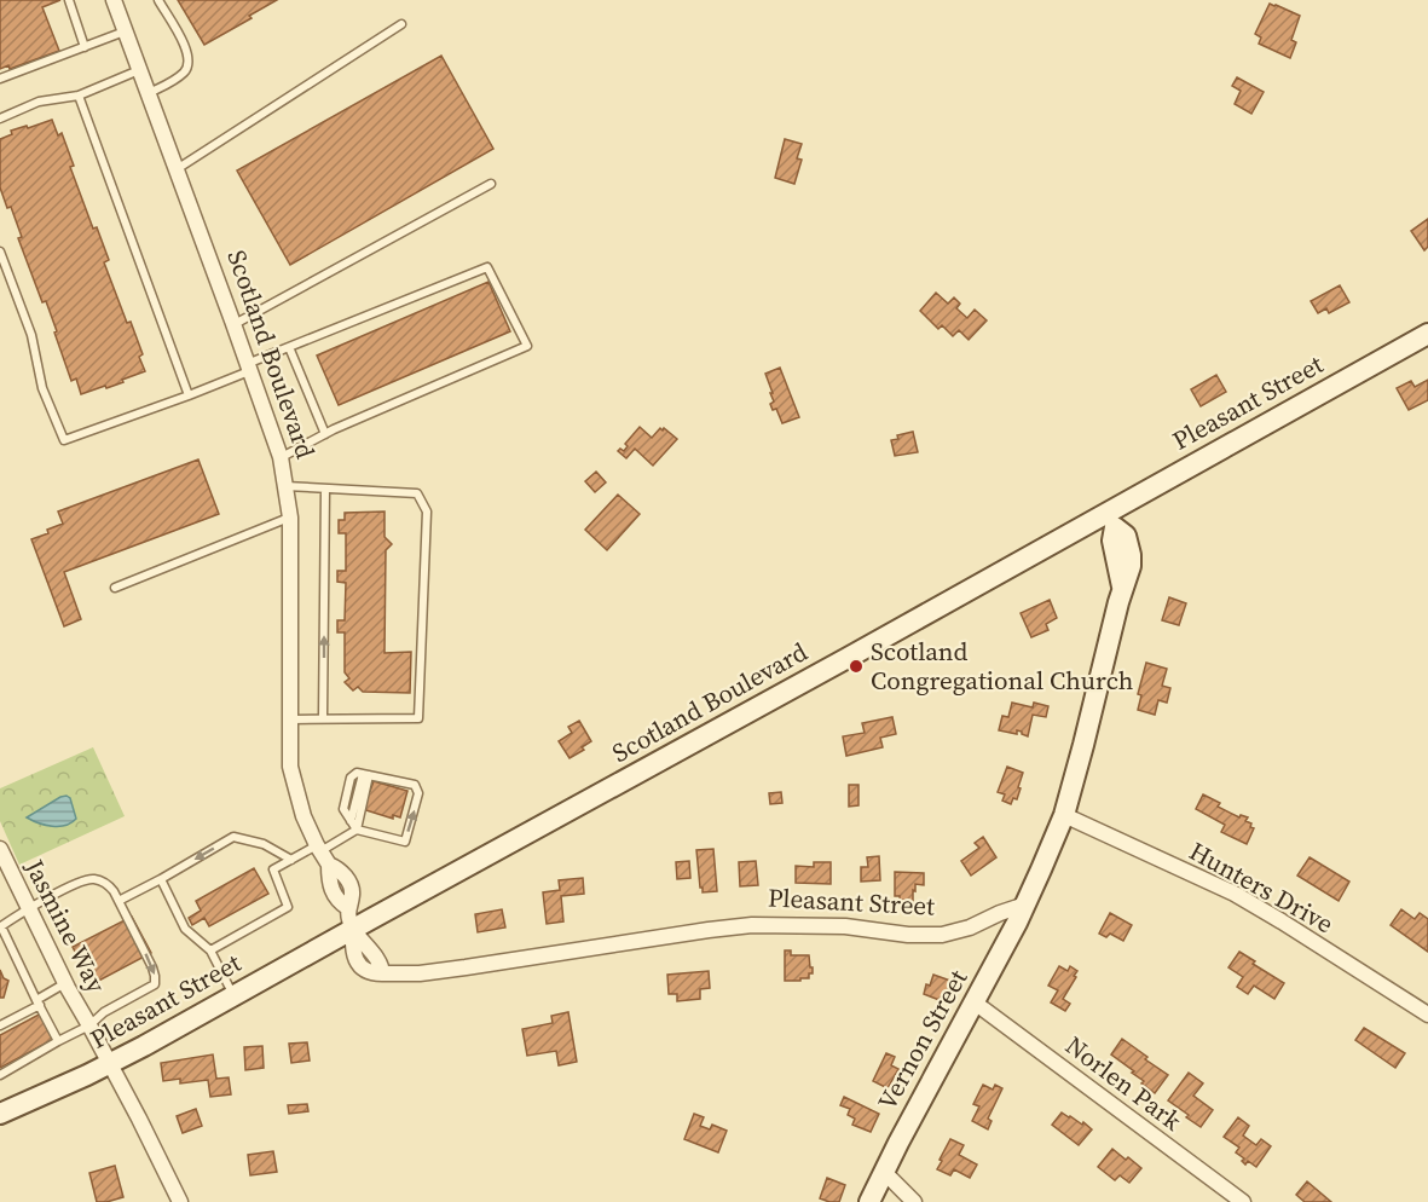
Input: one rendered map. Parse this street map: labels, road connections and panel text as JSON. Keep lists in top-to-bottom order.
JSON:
{
  "streets": {
    "main road": ["Scotland Boulevard", "Pleasant Street", "Vernon Street"],
    "street": ["Hunters Drive", "Jasmine Way", "Norlen Park"]
  },
  "crossings": [
    ["Scotland Boulevard", "Pleasant Street"],
    ["Pleasant Street", "Jasmine Way"],
    ["Pleasant Street", "Vernon Street"],
    ["Vernon Street", "Norlen Park"]
  ],
  "places": ["Scotland Congregational Church"]
}
